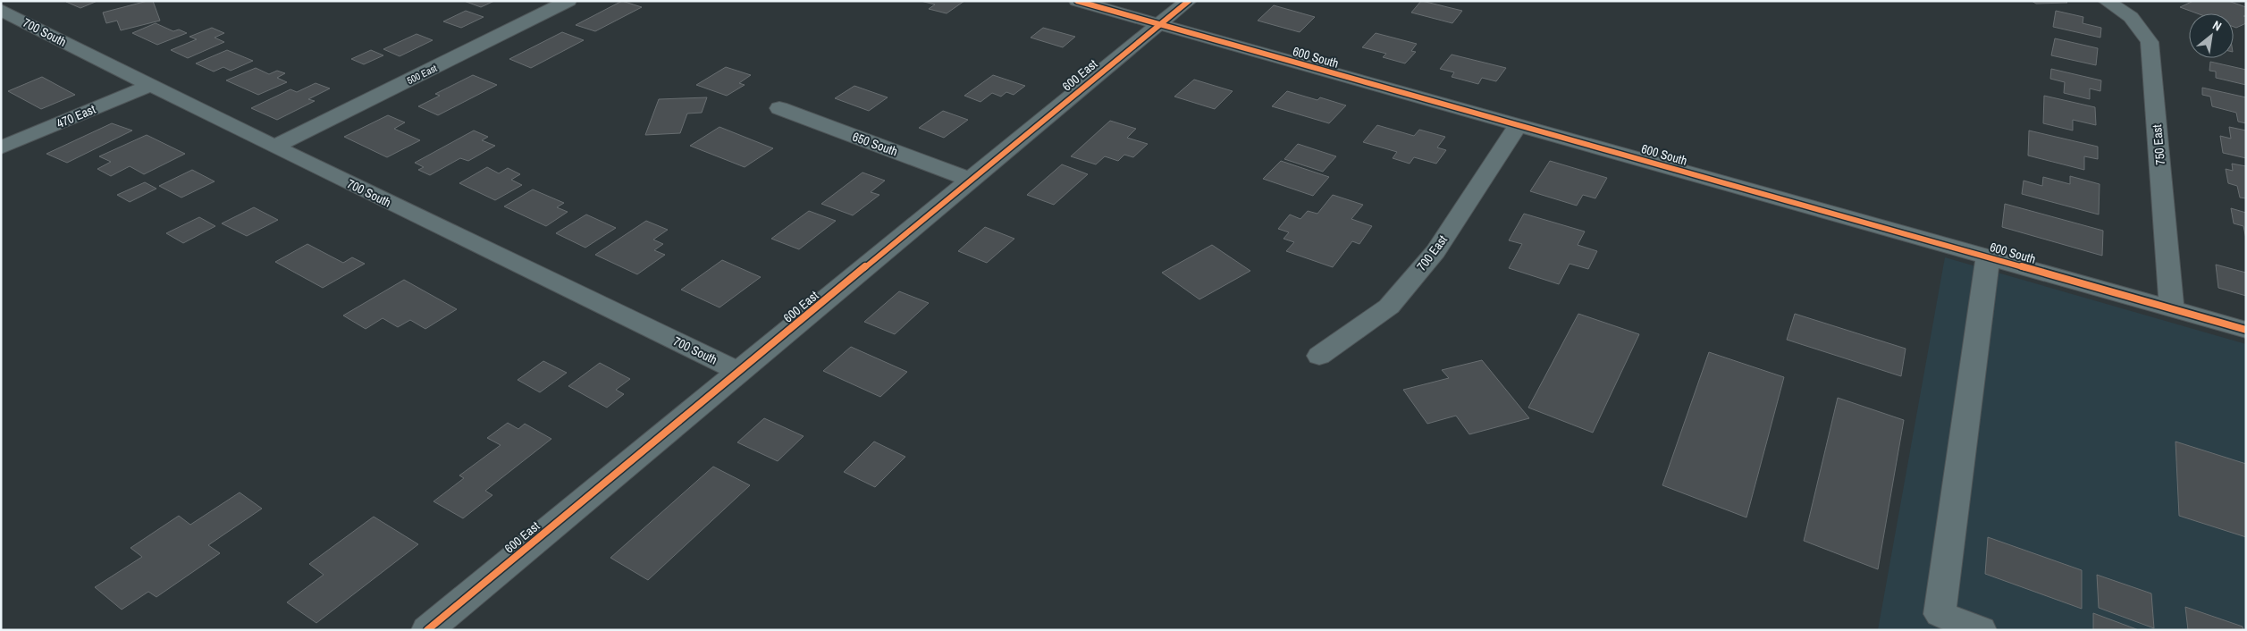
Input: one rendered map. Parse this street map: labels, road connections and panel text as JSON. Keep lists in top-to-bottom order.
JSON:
{
  "streets": {
    "street": [
      "700 South",
      "600 South",
      "500 East",
      "600 East",
      "470 East",
      "650 South",
      "750 East",
      "700 East"
    ]
  },
  "crossings": [
    ["700 South", "500 East"],
    ["700 South", "600 East"],
    ["700 South", "470 East"],
    ["600 South", "600 East"],
    ["600 South", "750 East"],
    ["600 South", "700 East"],
    ["600 East", "650 South"]
  ],
  "north": "top right"
}
